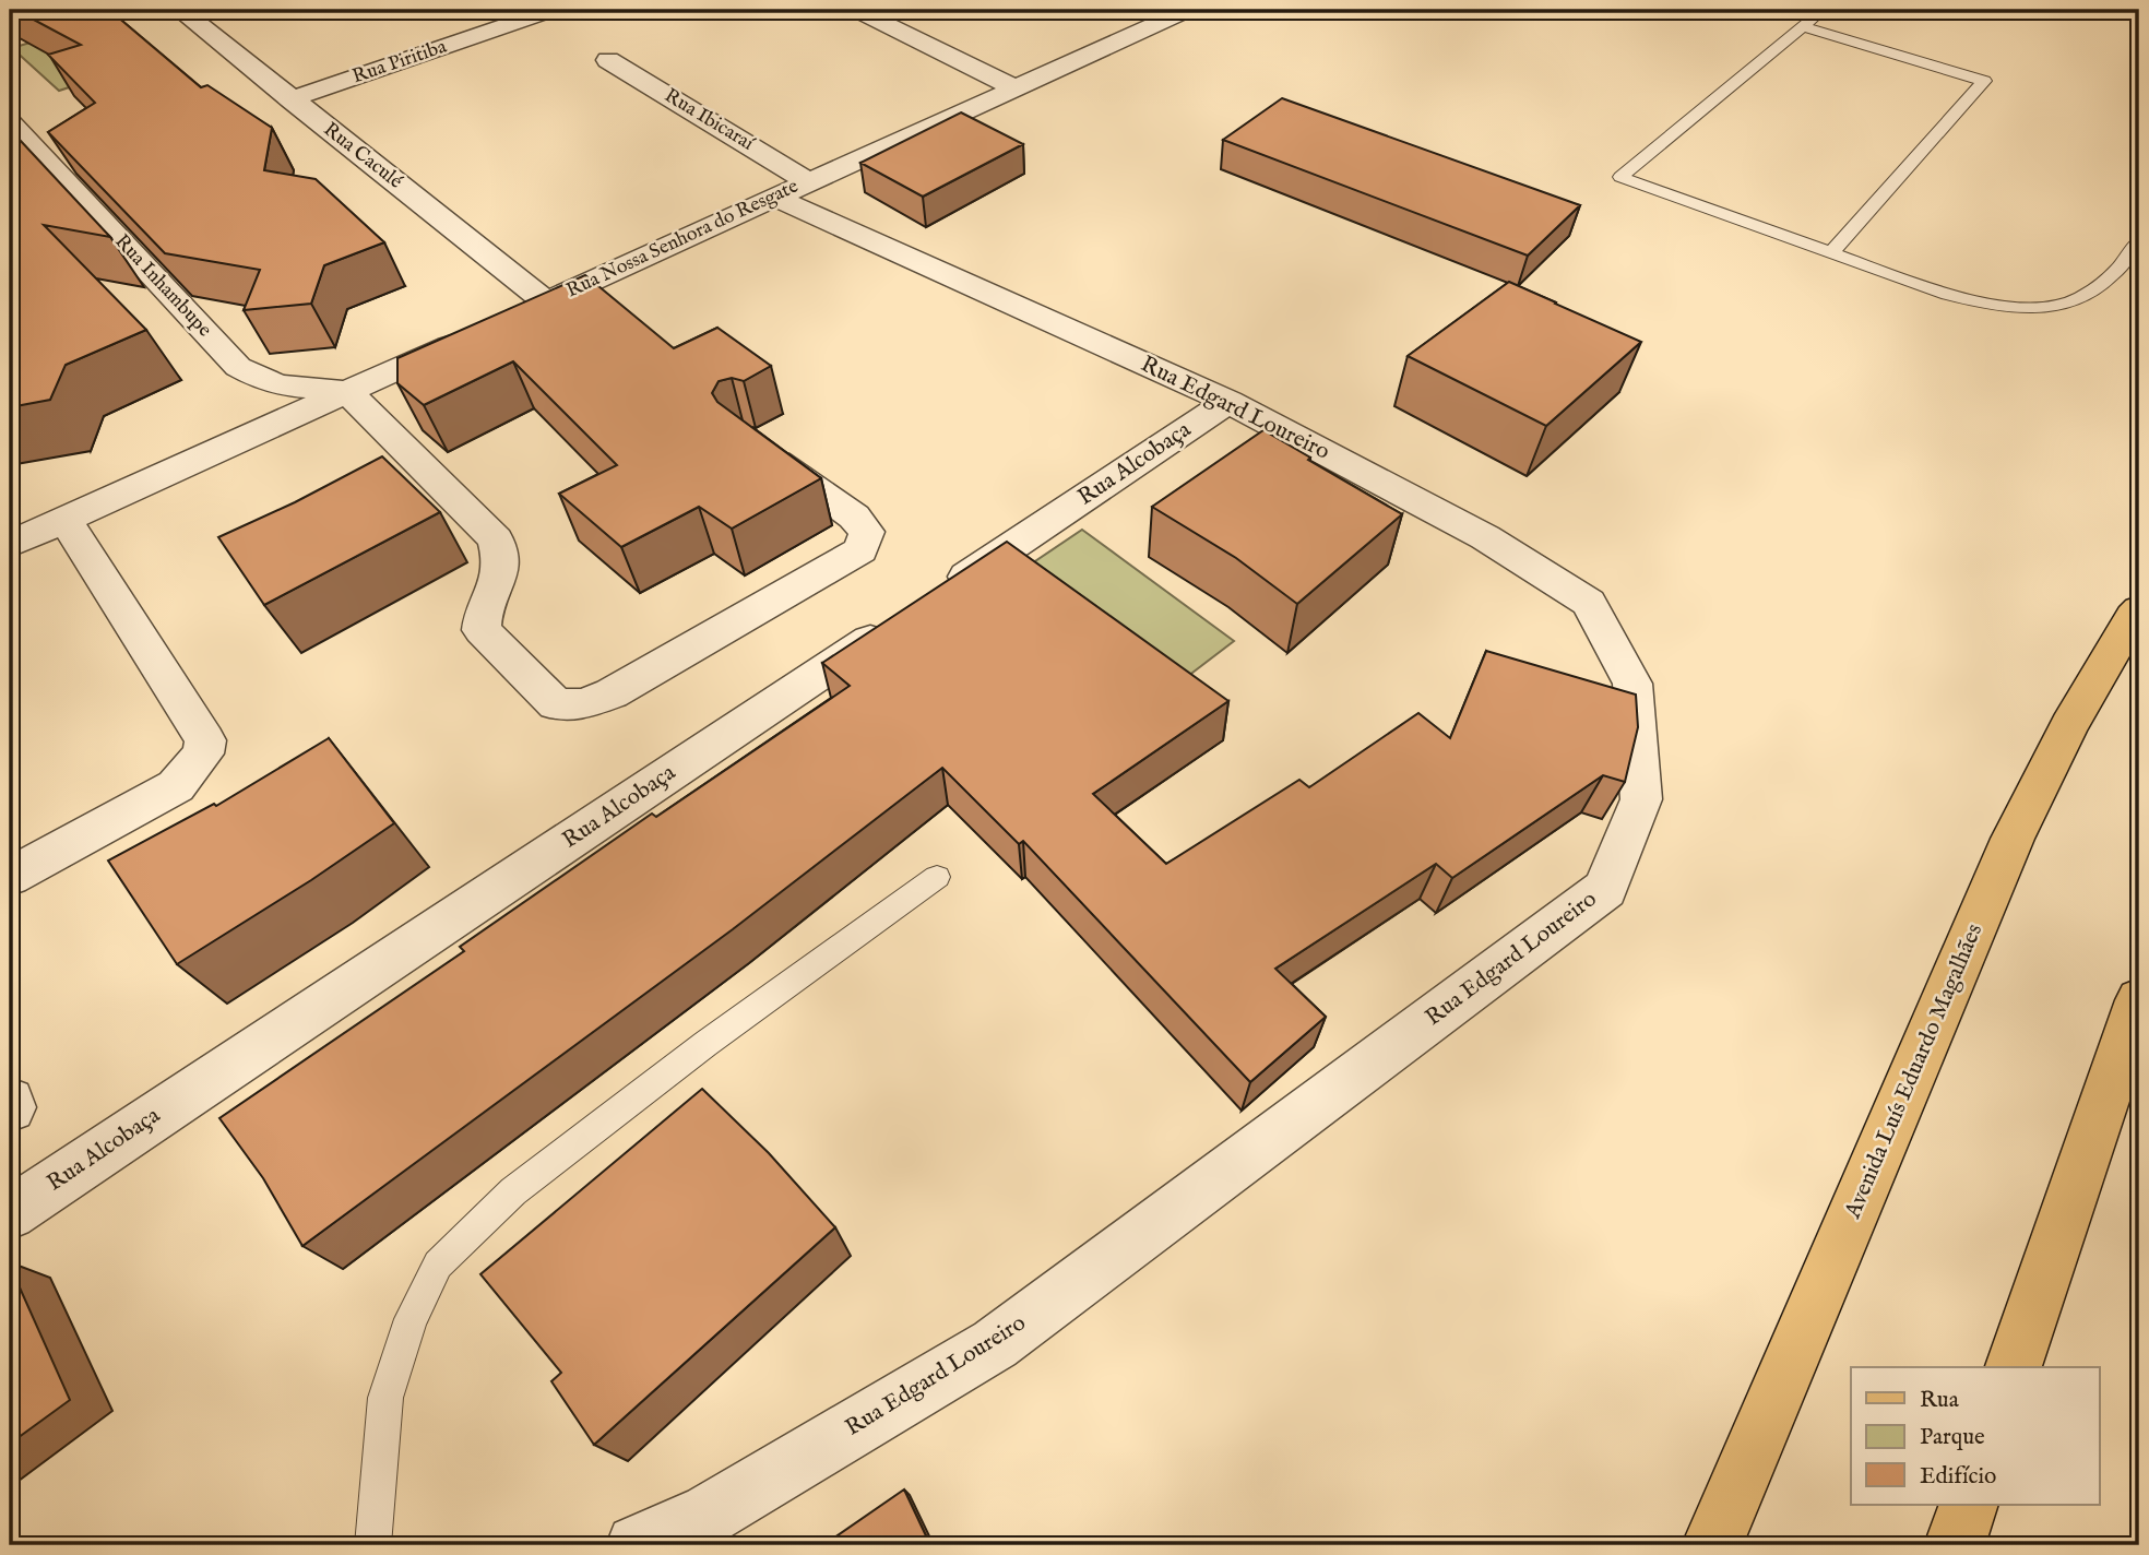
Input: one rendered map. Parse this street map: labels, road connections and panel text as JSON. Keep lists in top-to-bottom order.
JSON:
{
  "streets": {
    "main road": ["Avenida Luís Eduardo Magalhães"],
    "street": [
      "Rua Piritiba",
      "Rua Ibicaraí",
      "Rua Caculé",
      "Rua Nossa Senhora do Resgate",
      "Rua Inhambupe",
      "Rua Edgard Loureiro",
      "Rua Alcobaça"
    ]
  },
  "crossings": [
    ["Rua Piritiba", "Rua Caculé"],
    ["Rua Ibicaraí", "Rua Nossa Senhora do Resgate"],
    ["Rua Ibicaraí", "Rua Edgard Loureiro"],
    ["Rua Caculé", "Rua Nossa Senhora do Resgate"],
    ["Rua Nossa Senhora do Resgate", "Rua Edgard Loureiro"],
    ["Rua Edgard Loureiro", "Rua Alcobaça"]
  ],
  "legend": ["Rua", "Parque", "Edifício"]
}
